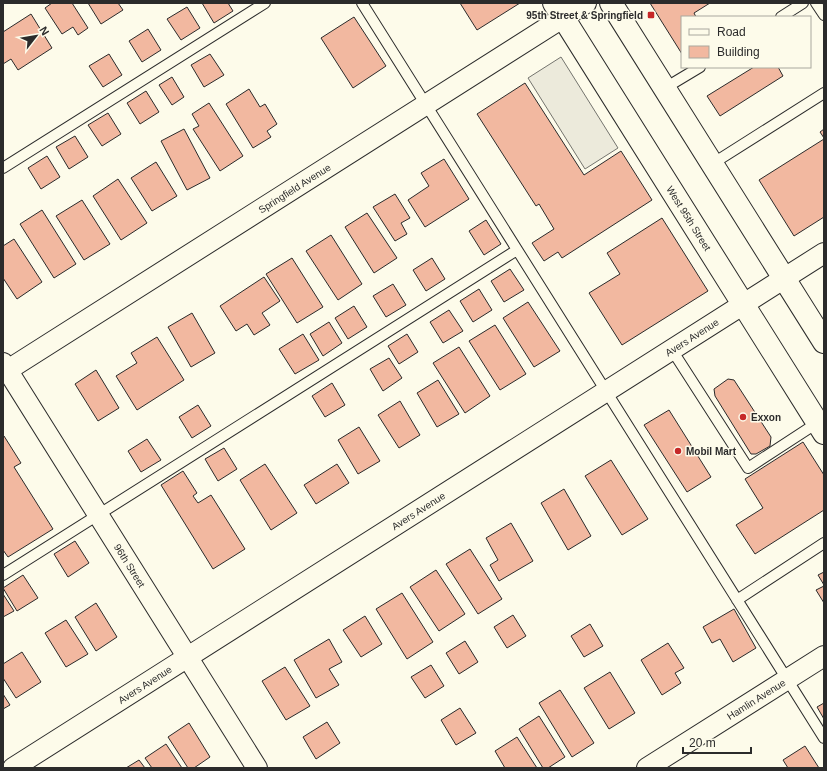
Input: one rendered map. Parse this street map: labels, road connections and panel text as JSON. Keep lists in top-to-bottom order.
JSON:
{
  "streets": {
    "main road": ["West 95th Street"],
    "street": [
      "Springfield Avenue",
      "Avers Avenue",
      "96th Street",
      "Hamlin Avenue"
    ]
  },
  "crossings": [
    ["Springfield Avenue", "West 95th Street"],
    ["Springfield Avenue", "96th Street"],
    ["West 95th Street", "Avers Avenue"],
    ["Avers Avenue", "96th Street"]
  ],
  "places": {
    "transit": ["95th Street & Springfield"],
    "other": ["Exxon", "Mobil Mart"]
  },
  "legend": ["Road", "Building"],
  "scale_bar": "20 m",
  "north": "top right"
}
